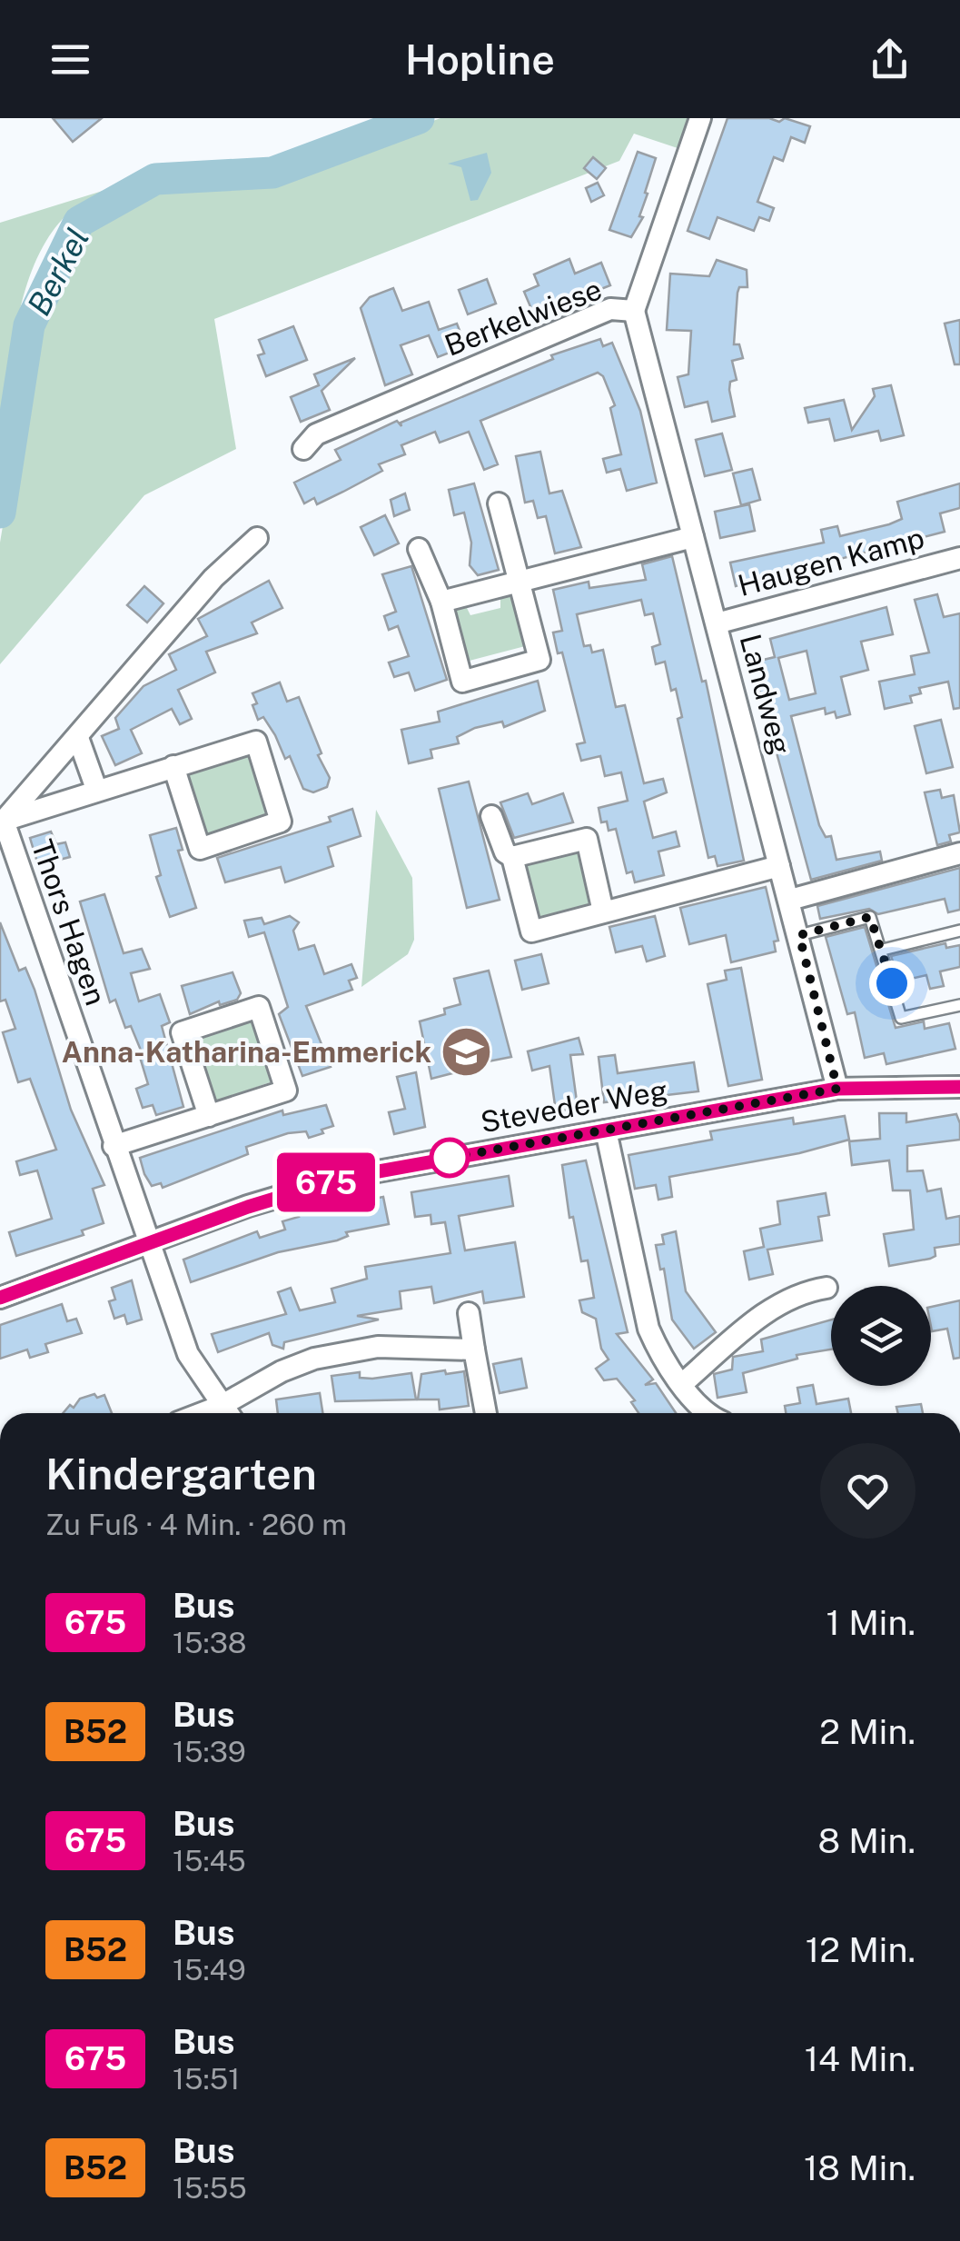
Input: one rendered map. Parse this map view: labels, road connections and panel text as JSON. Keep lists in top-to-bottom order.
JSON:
{
  "streets": {
    "street": [
      "Berkelwiese",
      "Haugen Kamp",
      "Landweg",
      "Thors Hagen",
      "Steveder Weg"
    ]
  },
  "crossings": [
    ["Berkelwiese", "Landweg"],
    ["Haugen Kamp", "Landweg"],
    ["Landweg", "Steveder Weg"],
    ["Thors Hagen", "Steveder Weg"]
  ],
  "water": ["Berkel"],
  "places": {
    "school or university": ["Anna-Katharina-Emmerick"]
  },
  "lines": ["bus line 675"],
  "page": {
    "header": "Hopline",
    "on_map": "675",
    "heading": ["Kindergarten", "Zu Fuß · 4 Min. · 260 m"],
    "list": [
      {
        "mark": "675",
        "name": "Bus",
        "note": "15:38",
        "value": "1 Min."
      },
      {
        "mark": "B52",
        "name": "Bus",
        "note": "15:39",
        "value": "2 Min."
      },
      {
        "mark": "675",
        "name": "Bus",
        "note": "15:45",
        "value": "8 Min."
      },
      {
        "mark": "B52",
        "name": "Bus",
        "note": "15:49",
        "value": "12 Min."
      },
      {
        "mark": "675",
        "name": "Bus",
        "note": "15:51",
        "value": "14 Min."
      },
      {
        "mark": "B52",
        "name": "Bus",
        "note": "15:55",
        "value": "18 Min."
      }
    ]
  }
}
